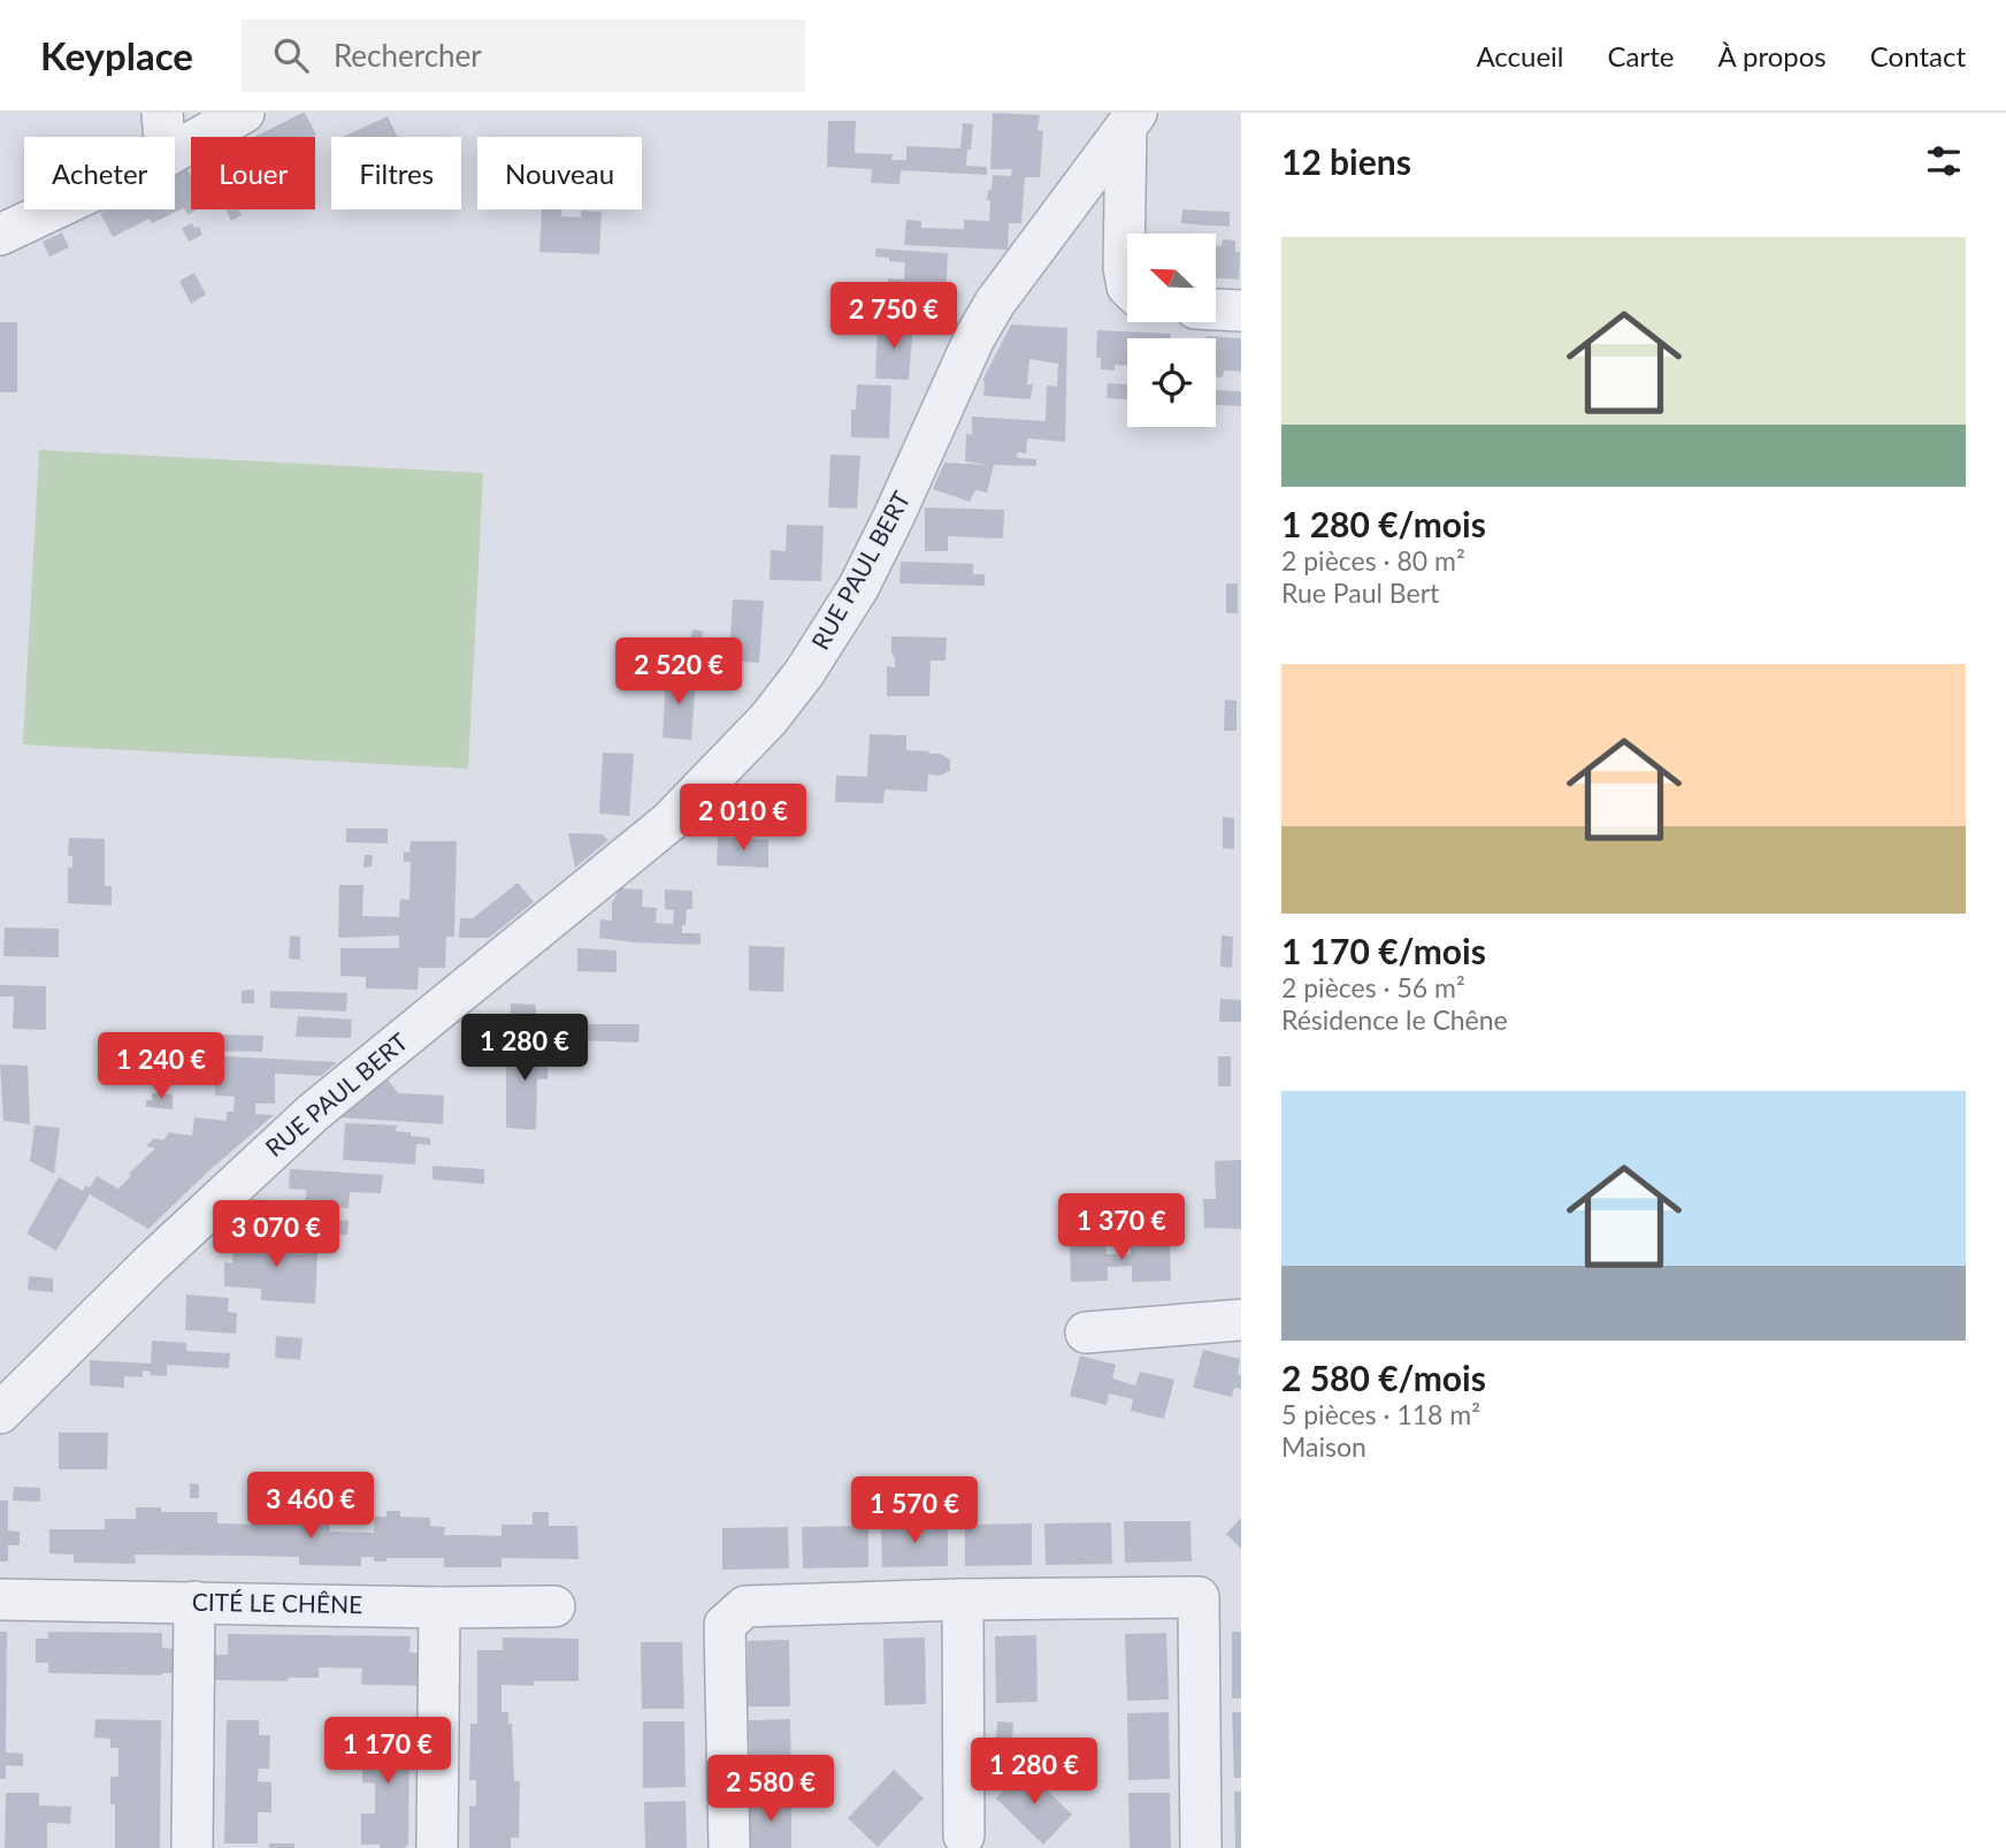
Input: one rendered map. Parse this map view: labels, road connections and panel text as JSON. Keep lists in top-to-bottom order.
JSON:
{
  "streets": {
    "street": ["RUE PAUL BERT", "CITÉ LE CHÊNE"]
  },
  "north": "top left",
  "page": {
    "header": "Keyplace",
    "search": "Rechercher",
    "nav": [
      "Accueil",
      "Carte",
      "À propos",
      "Contact"
    ],
    "heading": "12 biens",
    "chip": [
      "Acheter",
      "Louer",
      "Filtres",
      "Nouveau"
    ],
    "list": [
      {
        "name": "1 280 €/mois",
        "note": "2 pièces · 80 m² · Rue Paul Bert"
      },
      {
        "name": "1 170 €/mois",
        "note": "2 pièces · 56 m² · Résidence le Chêne"
      },
      {
        "name": "2 580 €/mois",
        "note": "5 pièces · 118 m² · Maison"
      }
    ],
    "price": [
      "2 750 €",
      "2 520 €",
      "2 010 €",
      "1 280 €",
      "1 240 €",
      "1 370 €",
      "3 070 €",
      "3 460 €",
      "1 570 €",
      "1 170 €",
      "1 280 €",
      "2 580 €"
    ]
  }
}
